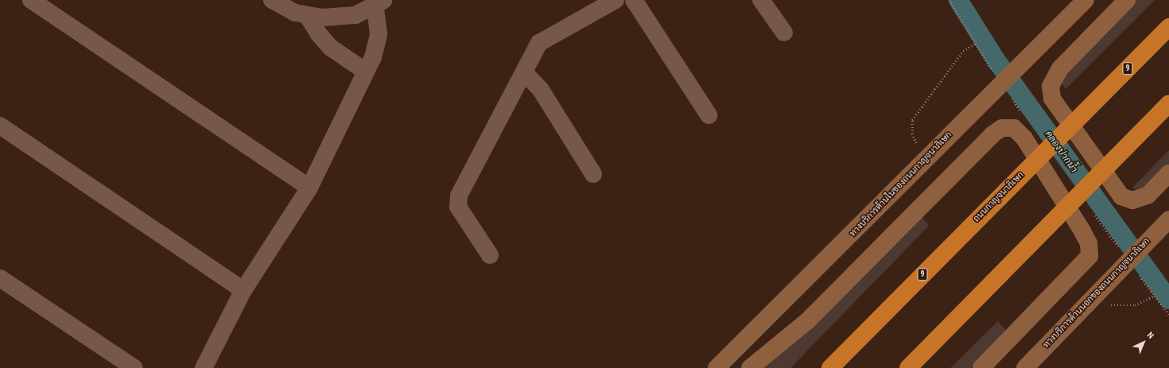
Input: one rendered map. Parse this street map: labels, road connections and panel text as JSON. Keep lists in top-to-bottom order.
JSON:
{
  "streets": {
    "highway": ["9", "ถนนกาญจนาภิเษก"],
    "main road": ["ทางบริการด้านในของถนนกาญจนาภิเษก", "ทางบริการด้านนอกของถนนกาญจนาภิเษก"]
  },
  "water": ["คลองปากน้ำ"],
  "north": "top right"
}
